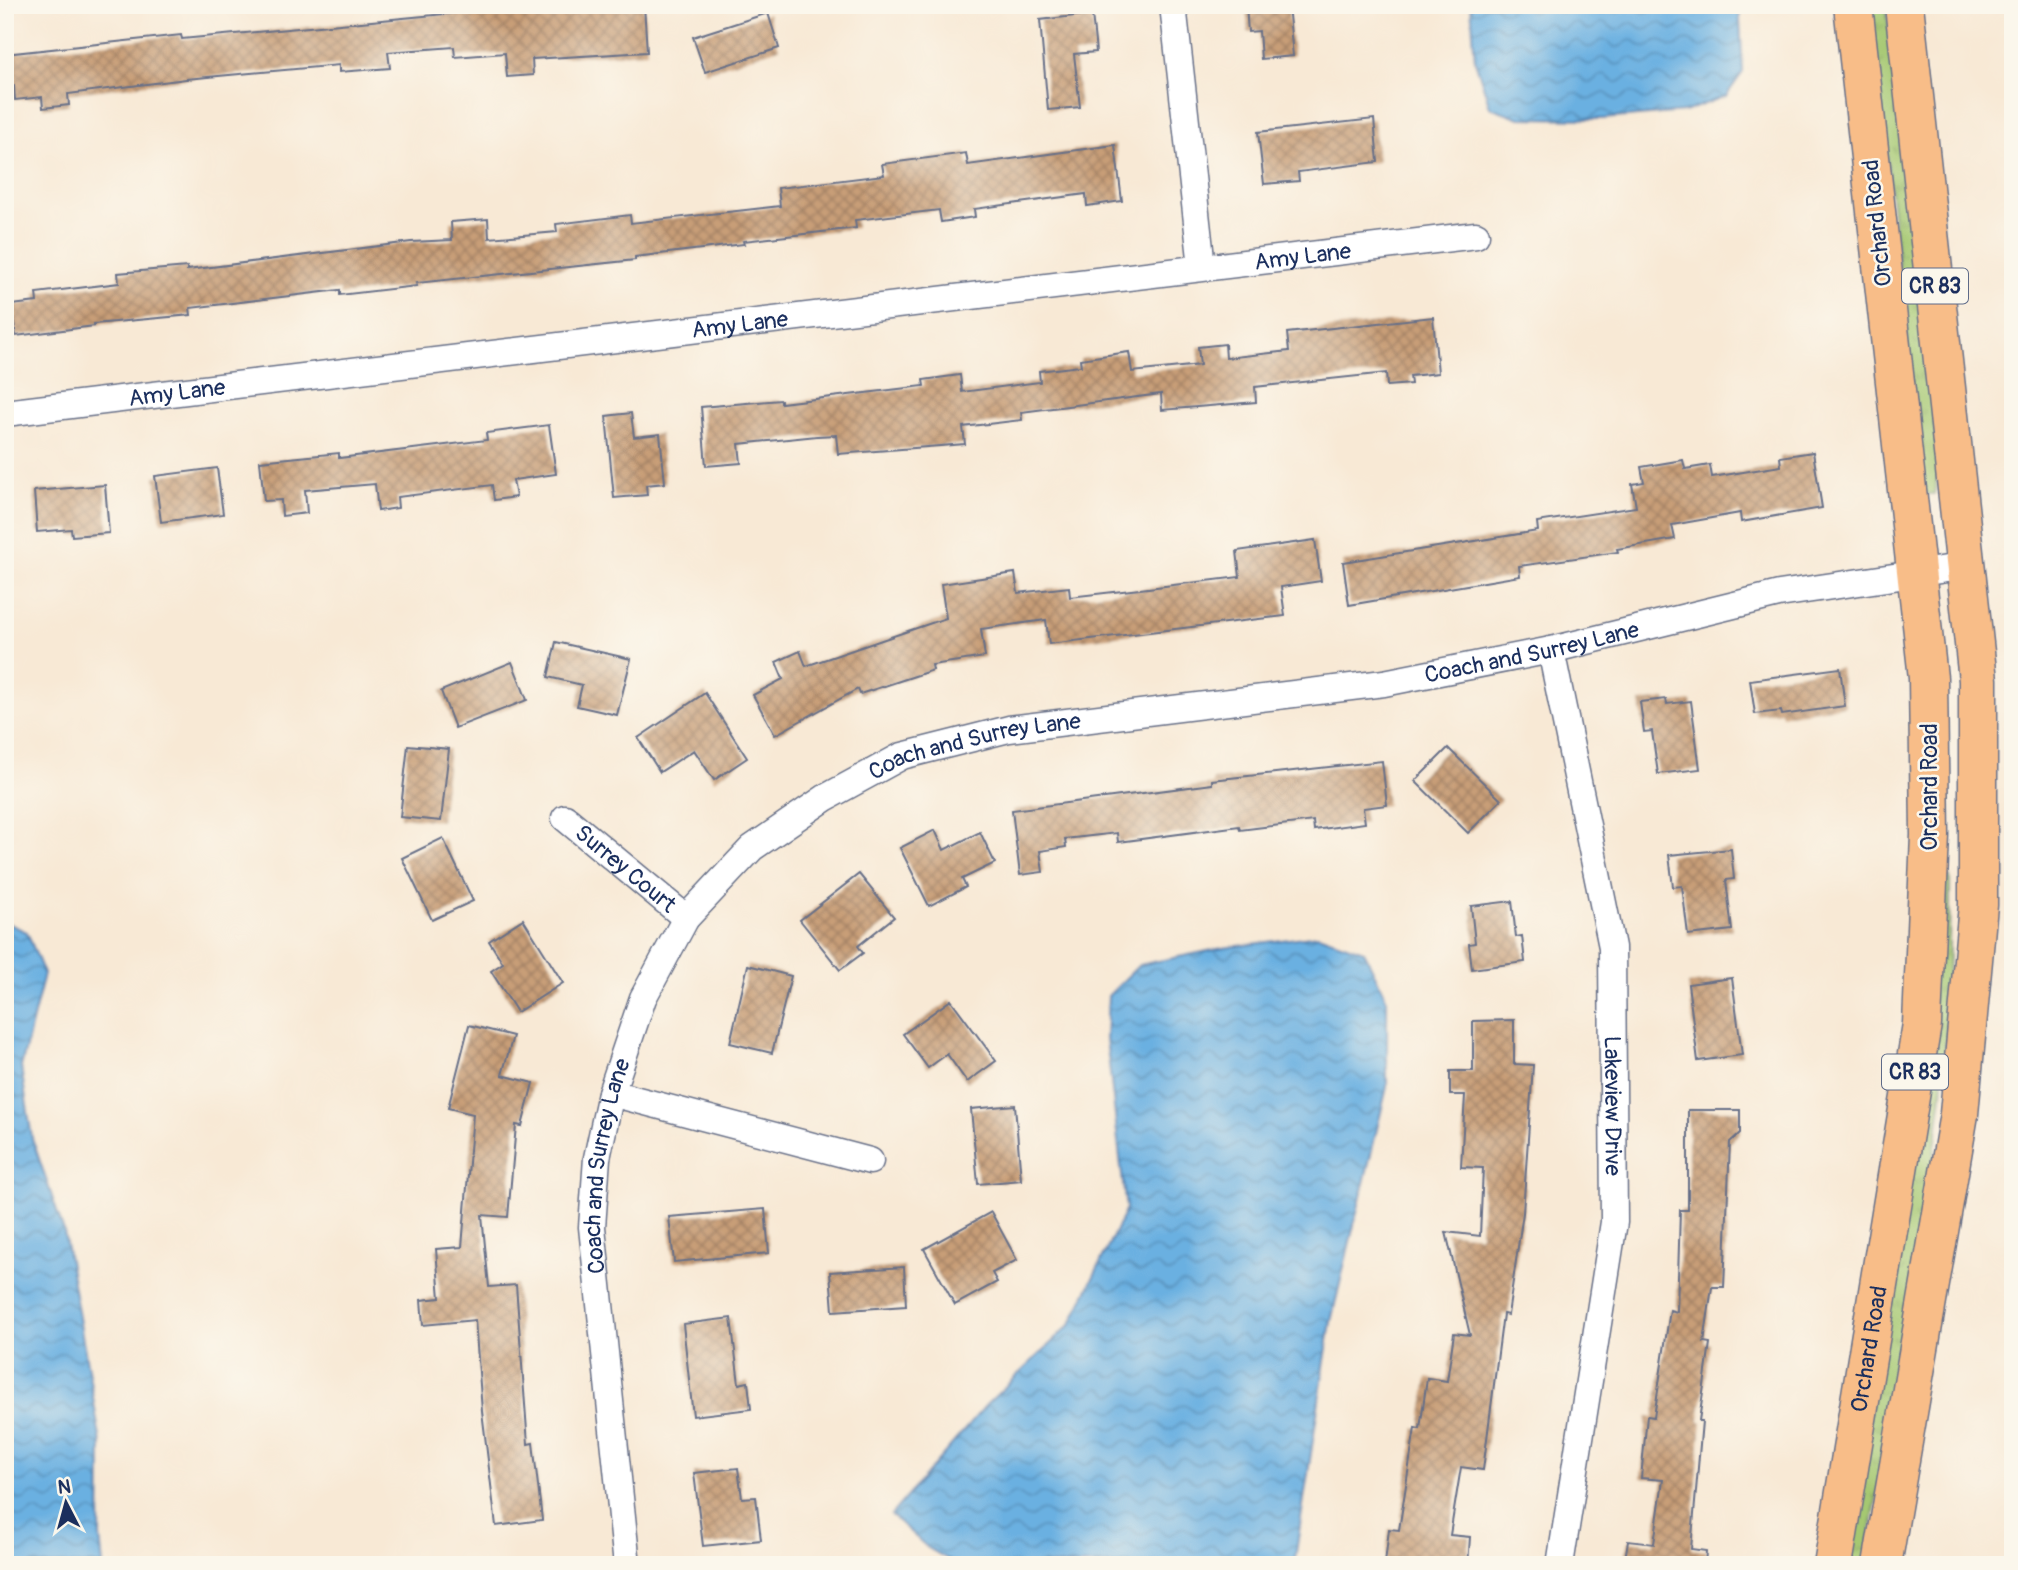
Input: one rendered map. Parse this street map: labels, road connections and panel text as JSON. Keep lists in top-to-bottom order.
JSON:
{
  "streets": {
    "main road": ["Orchard Road", "CR 83"],
    "street": [
      "Amy Lane",
      "Coach and Surrey Lane",
      "Surrey Court",
      "Lakeview Drive"
    ]
  },
  "crossings": [
    ["Orchard Road", "Coach and Surrey Lane"],
    ["Coach and Surrey Lane", "Surrey Court"],
    ["Coach and Surrey Lane", "Lakeview Drive"]
  ],
  "north": "top"
}
